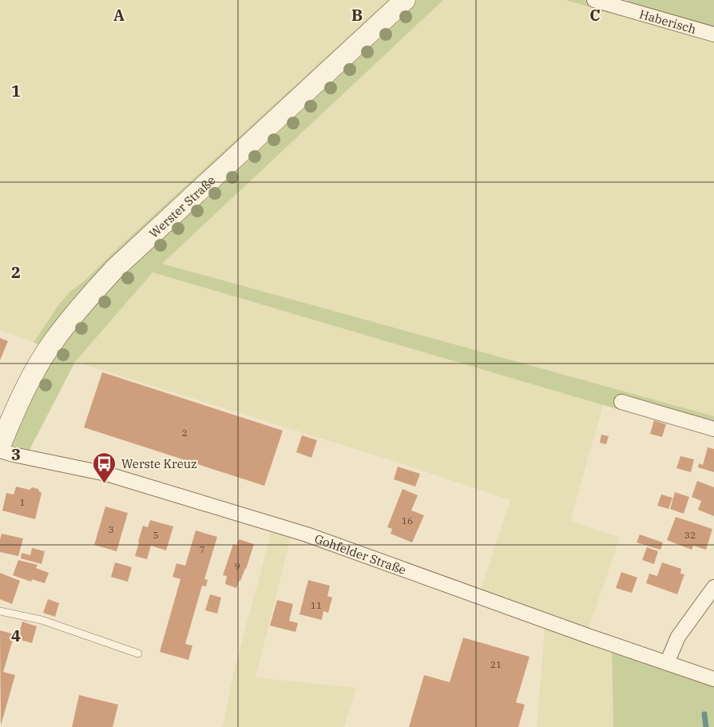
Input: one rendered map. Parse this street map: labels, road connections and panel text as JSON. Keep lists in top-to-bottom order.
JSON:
{
  "streets": {
    "main road": ["Werster Straße"],
    "street": ["Haberisch", "Gohfelder Straße"]
  },
  "places": {
    "bus stop": ["Werste Kreuz"]
  },
  "house_numbers": [
    "2",
    "1",
    "16",
    "3",
    "5",
    "32",
    "7",
    "9",
    "11",
    "21"
  ],
  "grid": {
    "columns": ["A", "B", "C"],
    "rows": [
      "1",
      "2",
      "3",
      "4"
    ]
  }
}
